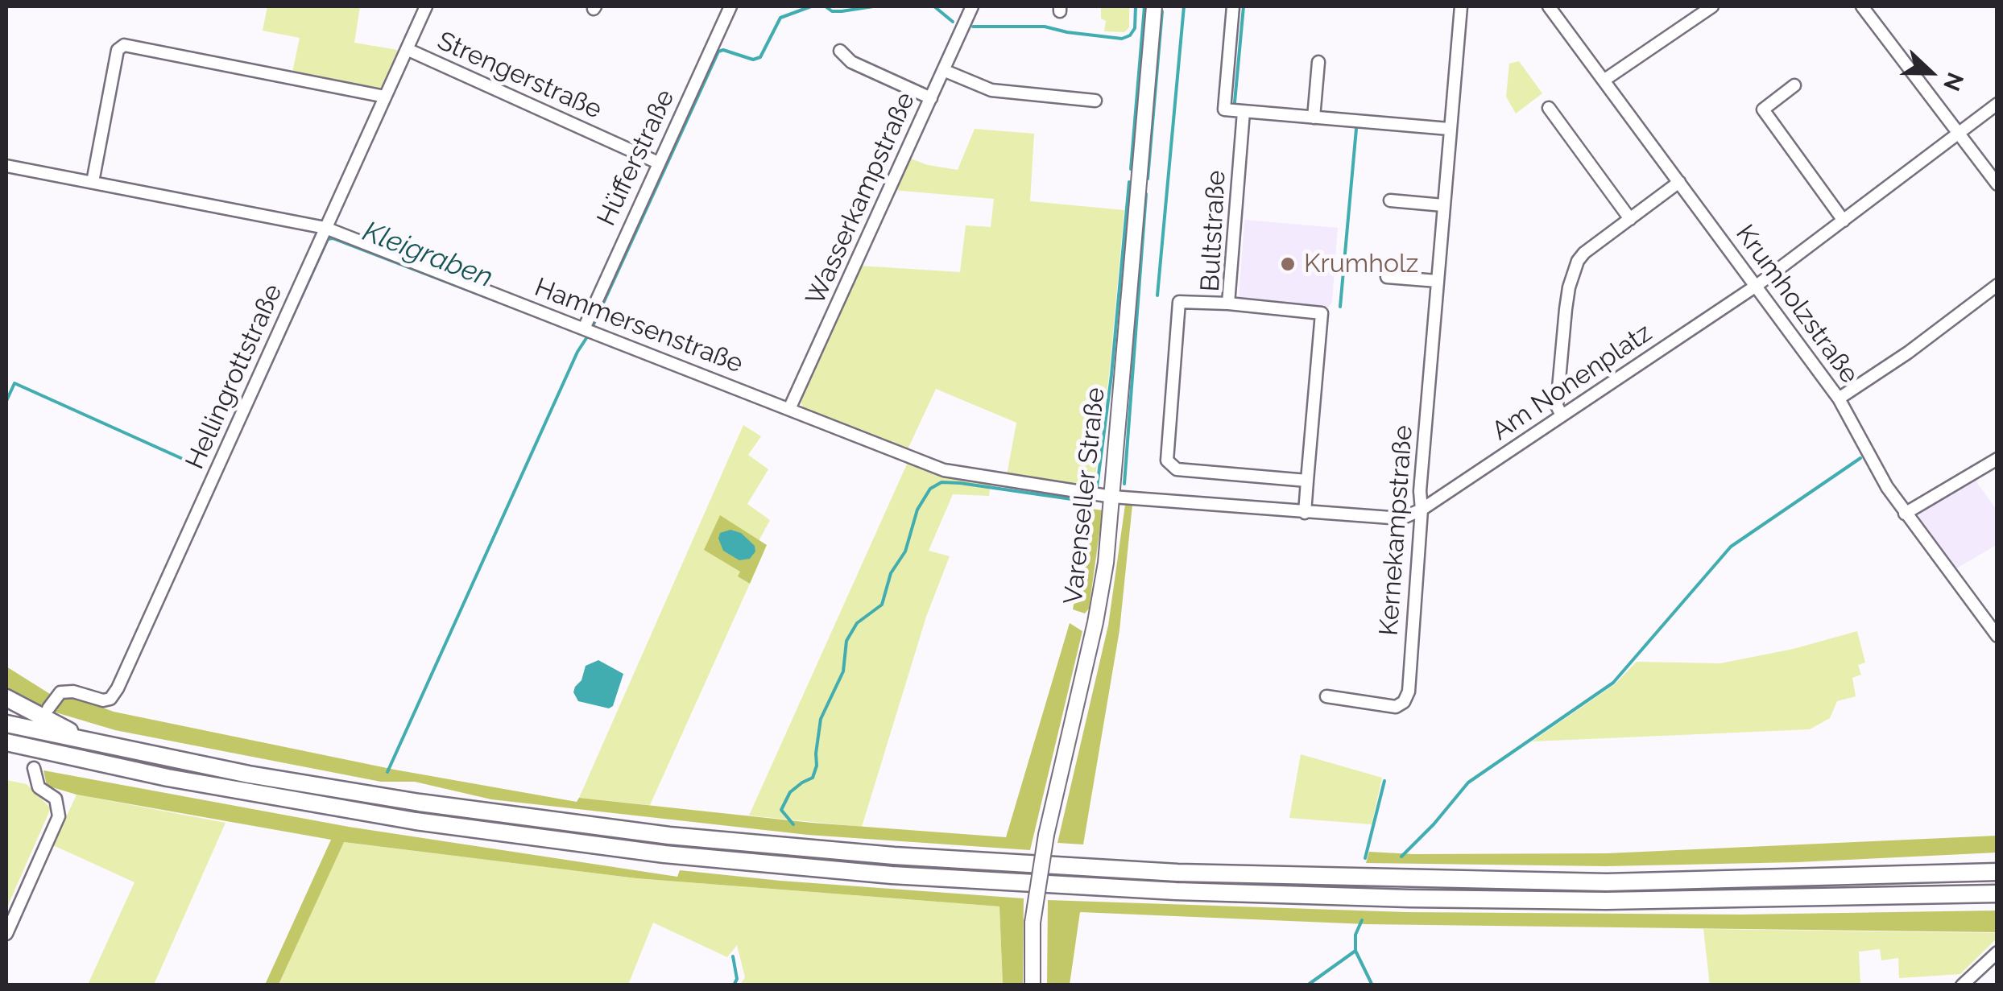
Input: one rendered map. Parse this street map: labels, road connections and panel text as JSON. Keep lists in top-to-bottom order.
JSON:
{
  "streets": {
    "main road": ["Varenseller Straße"],
    "street": [
      "Strengerstraße",
      "Hüfferstraße",
      "Wasserkampstraße",
      "Bultstraße",
      "Krumholzstraße",
      "Hammersenstraße",
      "Hellingrottstraße",
      "Am Nonenplatz",
      "Kernekampstraße"
    ]
  },
  "crossings": [
    ["Strengerstraße", "Hüfferstraße"],
    ["Strengerstraße", "Hellingrottstraße"],
    ["Hüfferstraße", "Hammersenstraße"],
    ["Wasserkampstraße", "Hammersenstraße"],
    ["Bultstraße", "Am Nonenplatz"],
    ["Krumholzstraße", "Am Nonenplatz"],
    ["Hammersenstraße", "Hellingrottstraße"],
    ["Hammersenstraße", "Am Nonenplatz"],
    ["Hammersenstraße", "Varenseller Straße"],
    ["Am Nonenplatz", "Varenseller Straße"],
    ["Am Nonenplatz", "Kernekampstraße"]
  ],
  "water": ["Kleigraben"],
  "places": ["Krumholz"],
  "north": "right"
}
